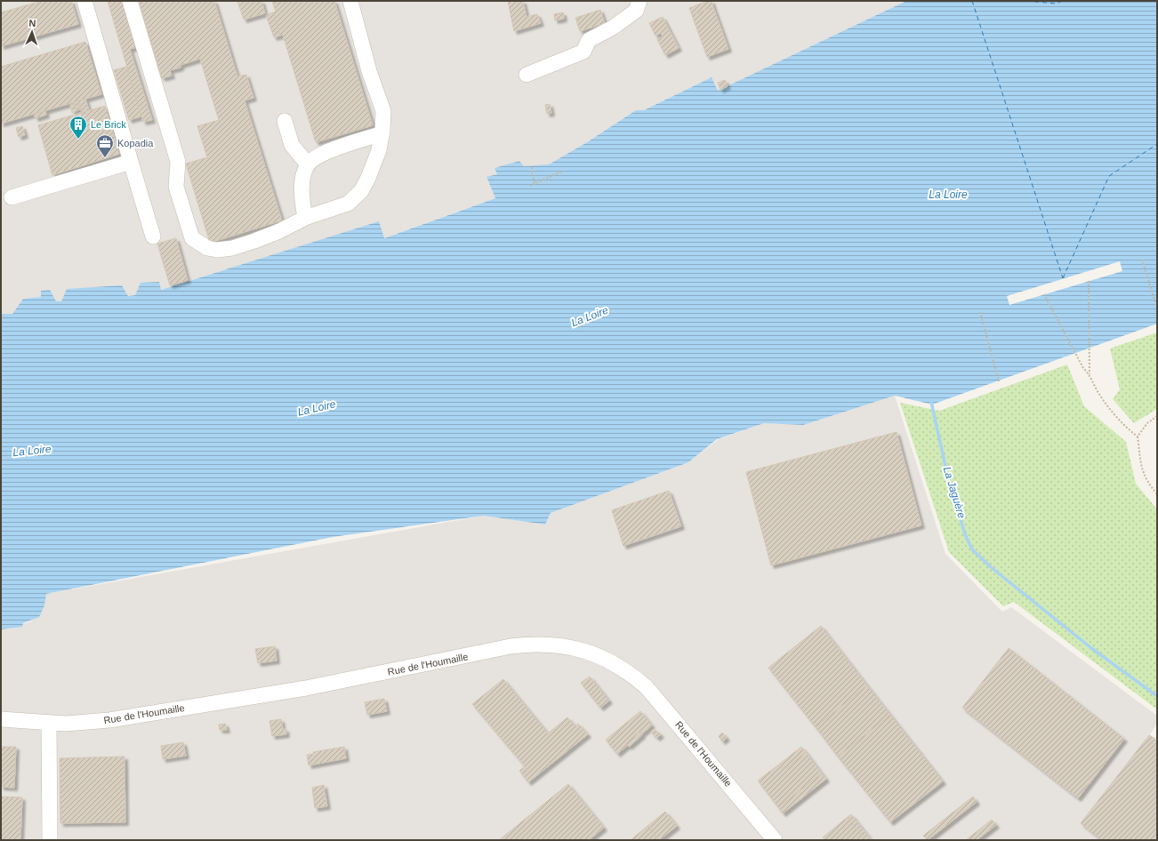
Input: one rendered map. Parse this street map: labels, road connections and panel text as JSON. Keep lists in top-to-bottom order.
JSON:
{
  "streets": {
    "street": ["Rue de l'Houmaille"]
  },
  "water": ["La Loire", "La Jaguère"],
  "places": {
    "building": ["Le Brick"],
    "office": ["Kopadia"]
  },
  "north": "top"
}
